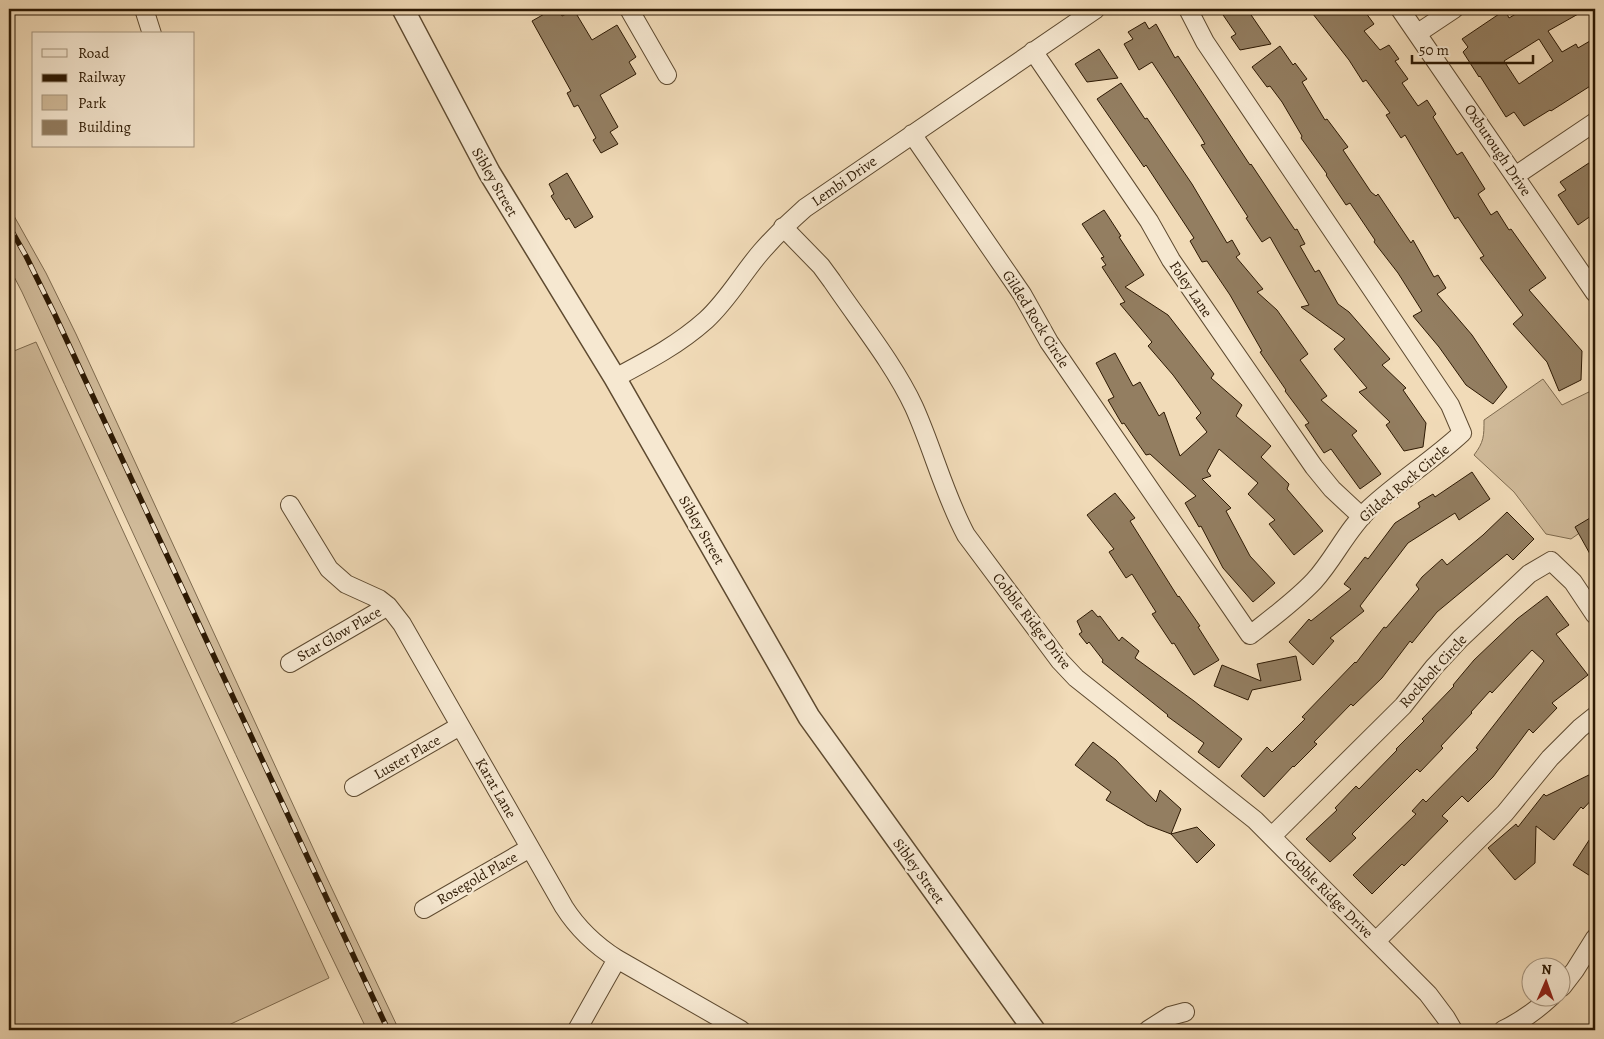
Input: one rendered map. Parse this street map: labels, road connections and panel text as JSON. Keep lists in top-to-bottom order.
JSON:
{
  "streets": {
    "street": [
      "Oxburough Drive",
      "Lembi Drive",
      "Sibley Street",
      "Foley Lane",
      "Gilded Rock Circle",
      "Cobble Ridge Drive",
      "Star Glow Place",
      "Rockbolt Circle",
      "Luster Place",
      "Karat Lane",
      "Rosegold Place"
    ]
  },
  "crossings": [
    ["Lembi Drive", "Sibley Street"],
    ["Lembi Drive", "Foley Lane"],
    ["Lembi Drive", "Gilded Rock Circle"],
    ["Lembi Drive", "Cobble Ridge Drive"],
    ["Foley Lane", "Gilded Rock Circle"],
    ["Cobble Ridge Drive", "Rockbolt Circle"],
    ["Star Glow Place", "Karat Lane"],
    ["Luster Place", "Karat Lane"],
    ["Karat Lane", "Rosegold Place"]
  ],
  "legend": [
    "Road",
    "Railway",
    "Park",
    "Building"
  ],
  "scale_bar": "50 m",
  "north": "top"
}
